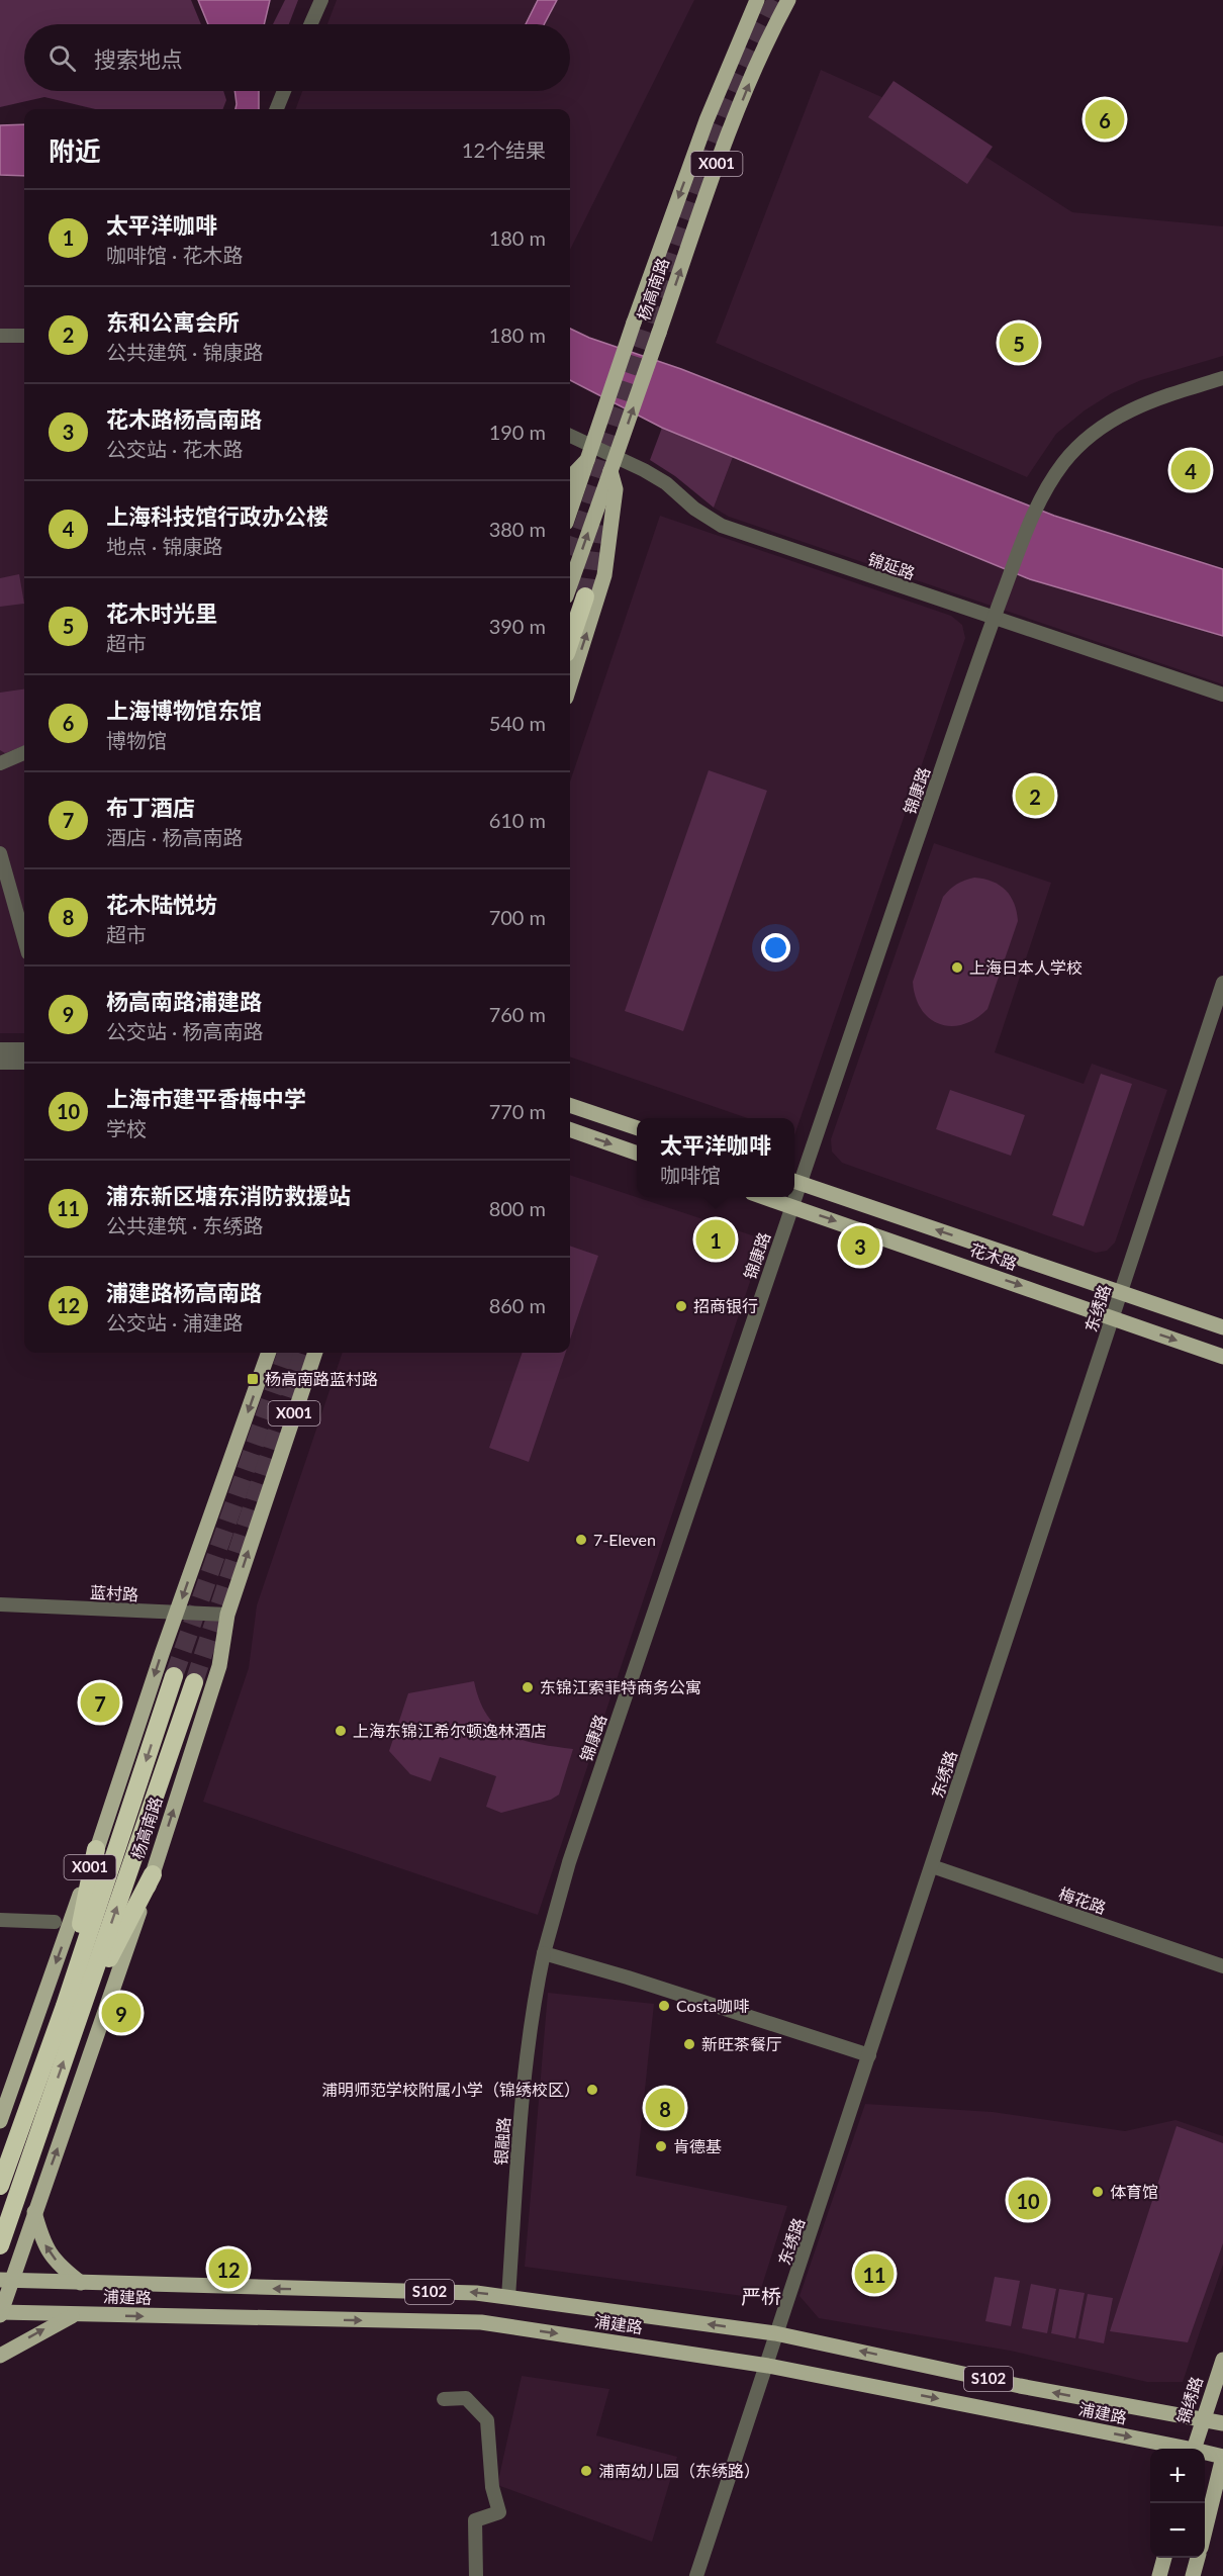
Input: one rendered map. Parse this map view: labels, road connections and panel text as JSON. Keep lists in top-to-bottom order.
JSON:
{
  "streets": {
    "highway": ["X001", "杨高南路"],
    "main road": [
      "花木路",
      "S102",
      "浦建路",
      "锦绣路"
    ],
    "street": [
      "锦延路",
      "锦康路",
      "东绣路",
      "蓝村路",
      "梅花路",
      "银融路"
    ]
  },
  "crossings": [
    ["X001", "杨高南路"],
    ["X001", "蓝村路"],
    ["杨高南路", "蓝村路"],
    ["杨高南路", "浦建路"],
    ["锦延路", "锦康路"],
    ["锦康路", "花木路"],
    ["锦康路", "银融路"],
    ["花木路", "东绣路"],
    ["东绣路", "梅花路"],
    ["东绣路", "浦建路"],
    ["银融路", "浦建路"],
    ["浦建路", "锦绣路"]
  ],
  "districts": ["严桥"],
  "places": {
    "other": [
      "上海日本人学校",
      "招商银行",
      "7-Eleven",
      "东锦江索菲特商务公寓",
      "上海东锦江希尔顿逸林酒店",
      "Costa咖啡",
      "新旺茶餐厅",
      "浦明师范学校附属小学（锦绣校区）",
      "肯德基",
      "体育馆",
      "浦南幼儿园（东绣路）"
    ],
    "transit": ["杨高南路蓝村路"]
  },
  "page": {
    "search": "搜索地点",
    "pins": [
      "6",
      "5",
      "4",
      "2",
      "1",
      "3",
      "7",
      "9",
      "8",
      "10",
      "12",
      "11"
    ],
    "heading": ["附近", "12个结果"],
    "list": [
      {
        "mark": "1",
        "name": "太平洋咖啡",
        "note": "咖啡馆 · 花木路",
        "value": "180 m"
      },
      {
        "mark": "2",
        "name": "东和公寓会所",
        "note": "公共建筑 · 锦康路",
        "value": "180 m"
      },
      {
        "mark": "3",
        "name": "花木路杨高南路",
        "note": "公交站 · 花木路",
        "value": "190 m"
      },
      {
        "mark": "4",
        "name": "上海科技馆行政办公楼",
        "note": "地点 · 锦康路",
        "value": "380 m"
      },
      {
        "mark": "5",
        "name": "花木时光里",
        "note": "超市",
        "value": "390 m"
      },
      {
        "mark": "6",
        "name": "上海博物馆东馆",
        "note": "博物馆",
        "value": "540 m"
      },
      {
        "mark": "7",
        "name": "布丁酒店",
        "note": "酒店 · 杨高南路",
        "value": "610 m"
      },
      {
        "mark": "8",
        "name": "花木陆悦坊",
        "note": "超市",
        "value": "700 m"
      },
      {
        "mark": "9",
        "name": "杨高南路浦建路",
        "note": "公交站 · 杨高南路",
        "value": "760 m"
      },
      {
        "mark": "10",
        "name": "上海市建平香梅中学",
        "note": "学校",
        "value": "770 m"
      },
      {
        "mark": "11",
        "name": "浦东新区塘东消防救援站",
        "note": "公共建筑 · 东绣路",
        "value": "800 m"
      },
      {
        "mark": "12",
        "name": "浦建路杨高南路",
        "note": "公交站 · 浦建路",
        "value": "860 m"
      }
    ],
    "popup": ["太平洋咖啡", "咖啡馆"],
    "map_buttons": ["+", "−"]
  }
}
